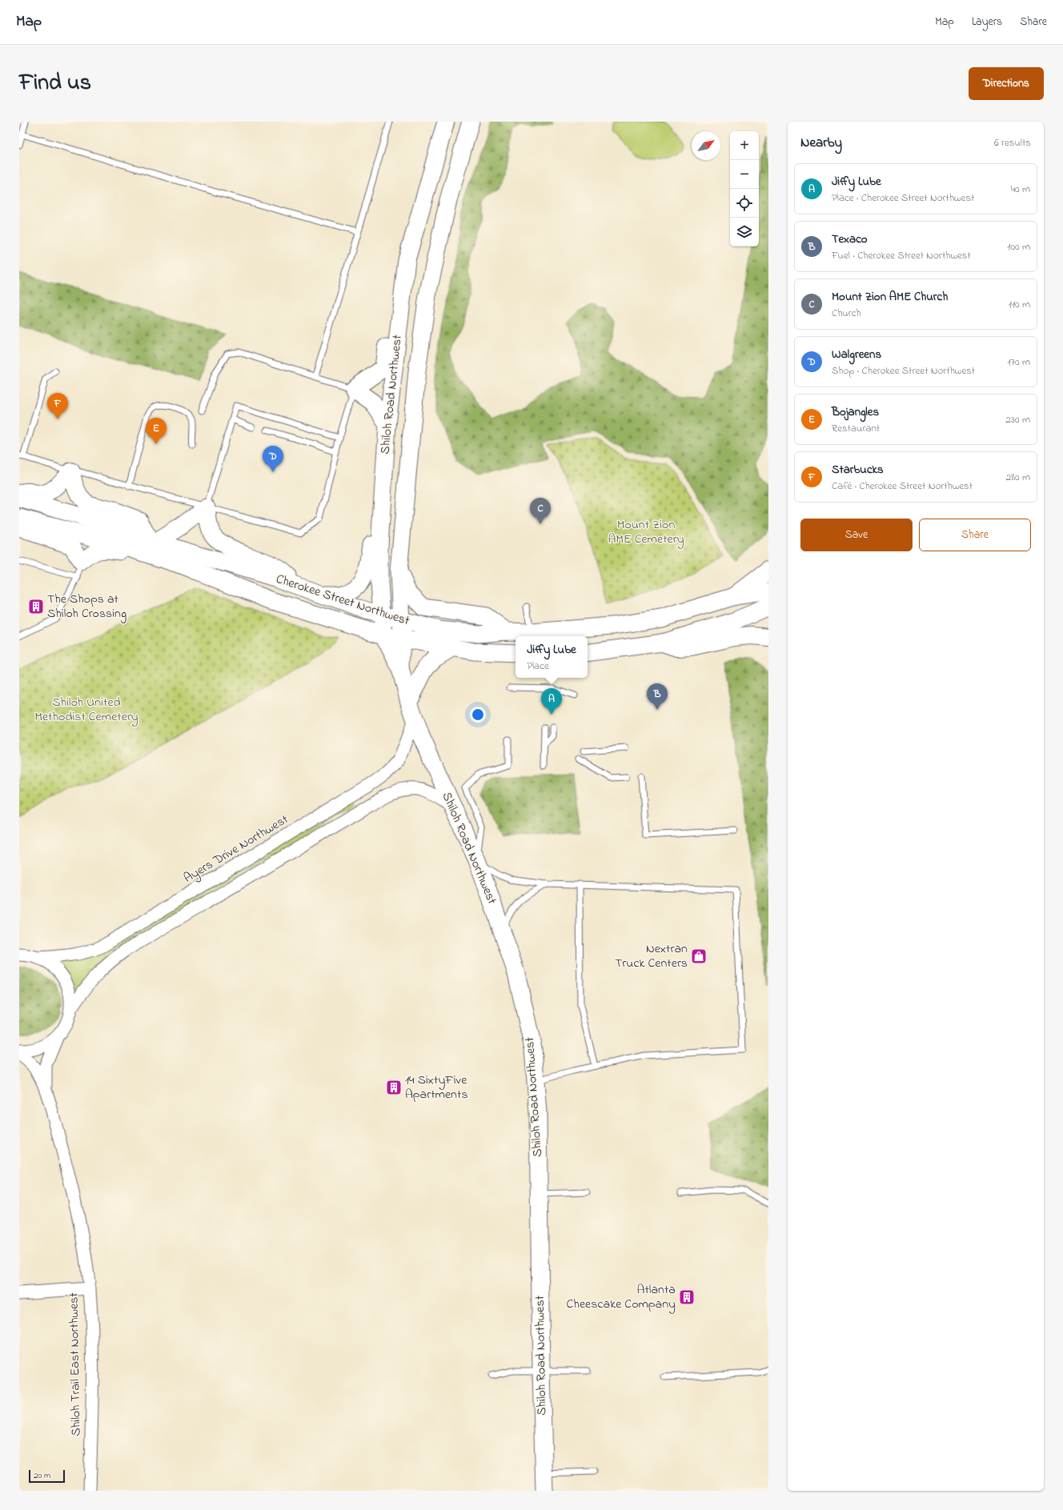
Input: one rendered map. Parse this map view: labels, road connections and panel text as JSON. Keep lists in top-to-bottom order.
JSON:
{
  "streets": {
    "main road": ["Shiloh Road Northwest", "Cherokee Street Northwest"],
    "street": ["Ayers Drive Northwest", "Shiloh Trail East Northwest"]
  },
  "crossings": [
    ["Shiloh Road Northwest", "Cherokee Street Northwest"],
    ["Shiloh Road Northwest", "Ayers Drive Northwest"]
  ],
  "parks": ["Mount Zion AME Cemetery", "Shiloh United Methodist Cemetery"],
  "places": {
    "building": ["The Shops at Shiloh Crossing", "14 SixtyFive Apartments", "Atlanta Cheescake Company"],
    "shop": ["Nextran Truck Centers"]
  },
  "scale_bar": "20 m",
  "north": "top right",
  "page": {
    "header": "Map",
    "nav": ["Map", "Layers", "Share"],
    "title": "Find us",
    "buttons": [
      "Directions",
      ["Save", "Share"]
    ],
    "heading": ["Nearby", "6 results"],
    "map_buttons": ["+", "−"],
    "list": [
      {
        "mark": "A",
        "name": "Jiffy Lube",
        "note": "Place · Cherokee Street Northwest",
        "value": "40 m"
      },
      {
        "mark": "B",
        "name": "Texaco",
        "note": "Fuel · Cherokee Street Northwest",
        "value": "100 m"
      },
      {
        "mark": "C",
        "name": "Mount Zion AME Church",
        "note": "Church",
        "value": "110 m"
      },
      {
        "mark": "D",
        "name": "Walgreens",
        "note": "Shop · Cherokee Street Northwest",
        "value": "170 m"
      },
      {
        "mark": "E",
        "name": "Bojangles",
        "note": "Restaurant",
        "value": "230 m"
      },
      {
        "mark": "F",
        "name": "Starbucks",
        "note": "Café · Cherokee Street Northwest",
        "value": "280 m"
      }
    ],
    "pins": [
      "F",
      "E",
      "D",
      "C",
      "B",
      "A"
    ],
    "popup": ["Jiffy Lube", "Place"],
    "scale": "20 m"
  }
}
